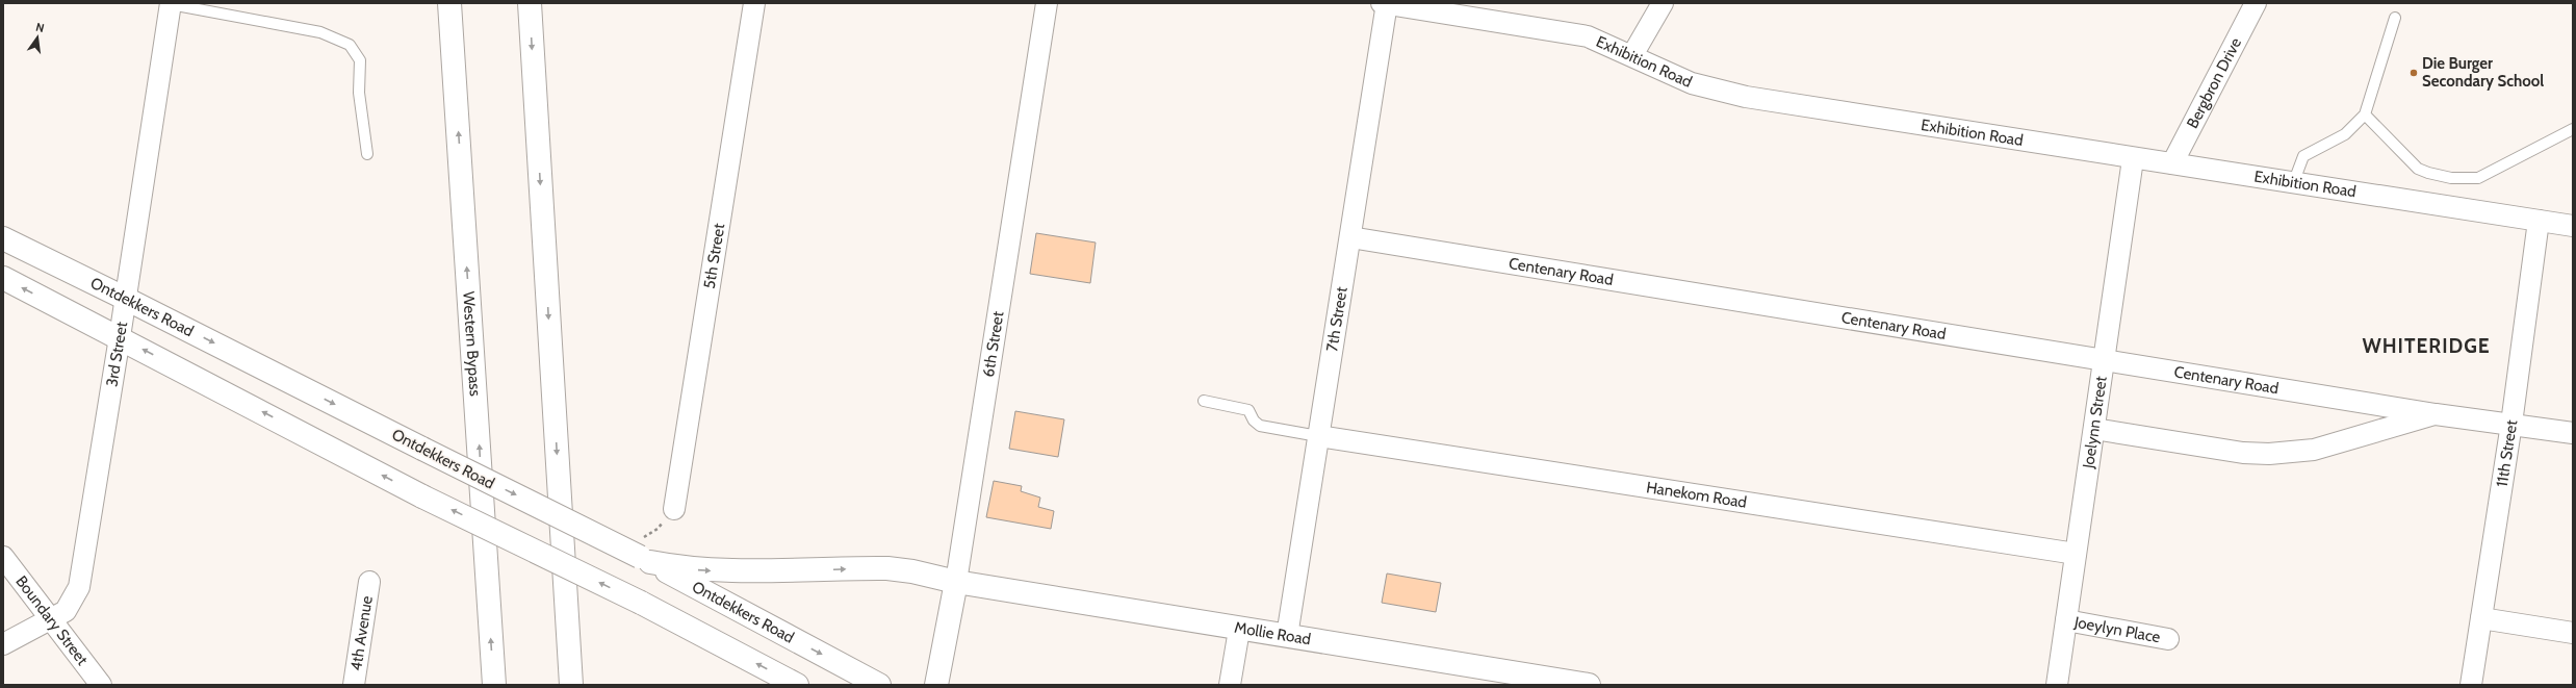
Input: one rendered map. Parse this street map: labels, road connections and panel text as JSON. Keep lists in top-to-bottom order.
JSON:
{
  "streets": {
    "main road": [
      "Ontdekkers Road",
      "Western Bypass",
      "6th Street",
      "Mollie Road"
    ],
    "street": [
      "Exhibition Road",
      "Bergbron Drive",
      "5th Street",
      "Centenary Road",
      "7th Street",
      "3rd Street",
      "Joelynn Street",
      "11th Street",
      "Hanekom Road",
      "Boundary Street",
      "Joeylyn Place",
      "4th Avenue"
    ]
  },
  "crossings": [
    ["Exhibition Road", "Bergbron Drive"],
    ["Exhibition Road", "7th Street"],
    ["Exhibition Road", "Joelynn Street"],
    ["Exhibition Road", "11th Street"],
    ["Centenary Road", "7th Street"],
    ["Centenary Road", "Joelynn Street"],
    ["Centenary Road", "11th Street"],
    ["Ontdekkers Road", "3rd Street"],
    ["Ontdekkers Road", "Mollie Road"],
    ["7th Street", "Hanekom Road"],
    ["7th Street", "Mollie Road"],
    ["6th Street", "Mollie Road"],
    ["3rd Street", "Boundary Street"],
    ["Joelynn Street", "Hanekom Road"],
    ["Joelynn Street", "Joeylyn Place"]
  ],
  "districts": ["WHITERIDGE"],
  "places": ["Die Burger Secondary School"],
  "north": "top"
}
